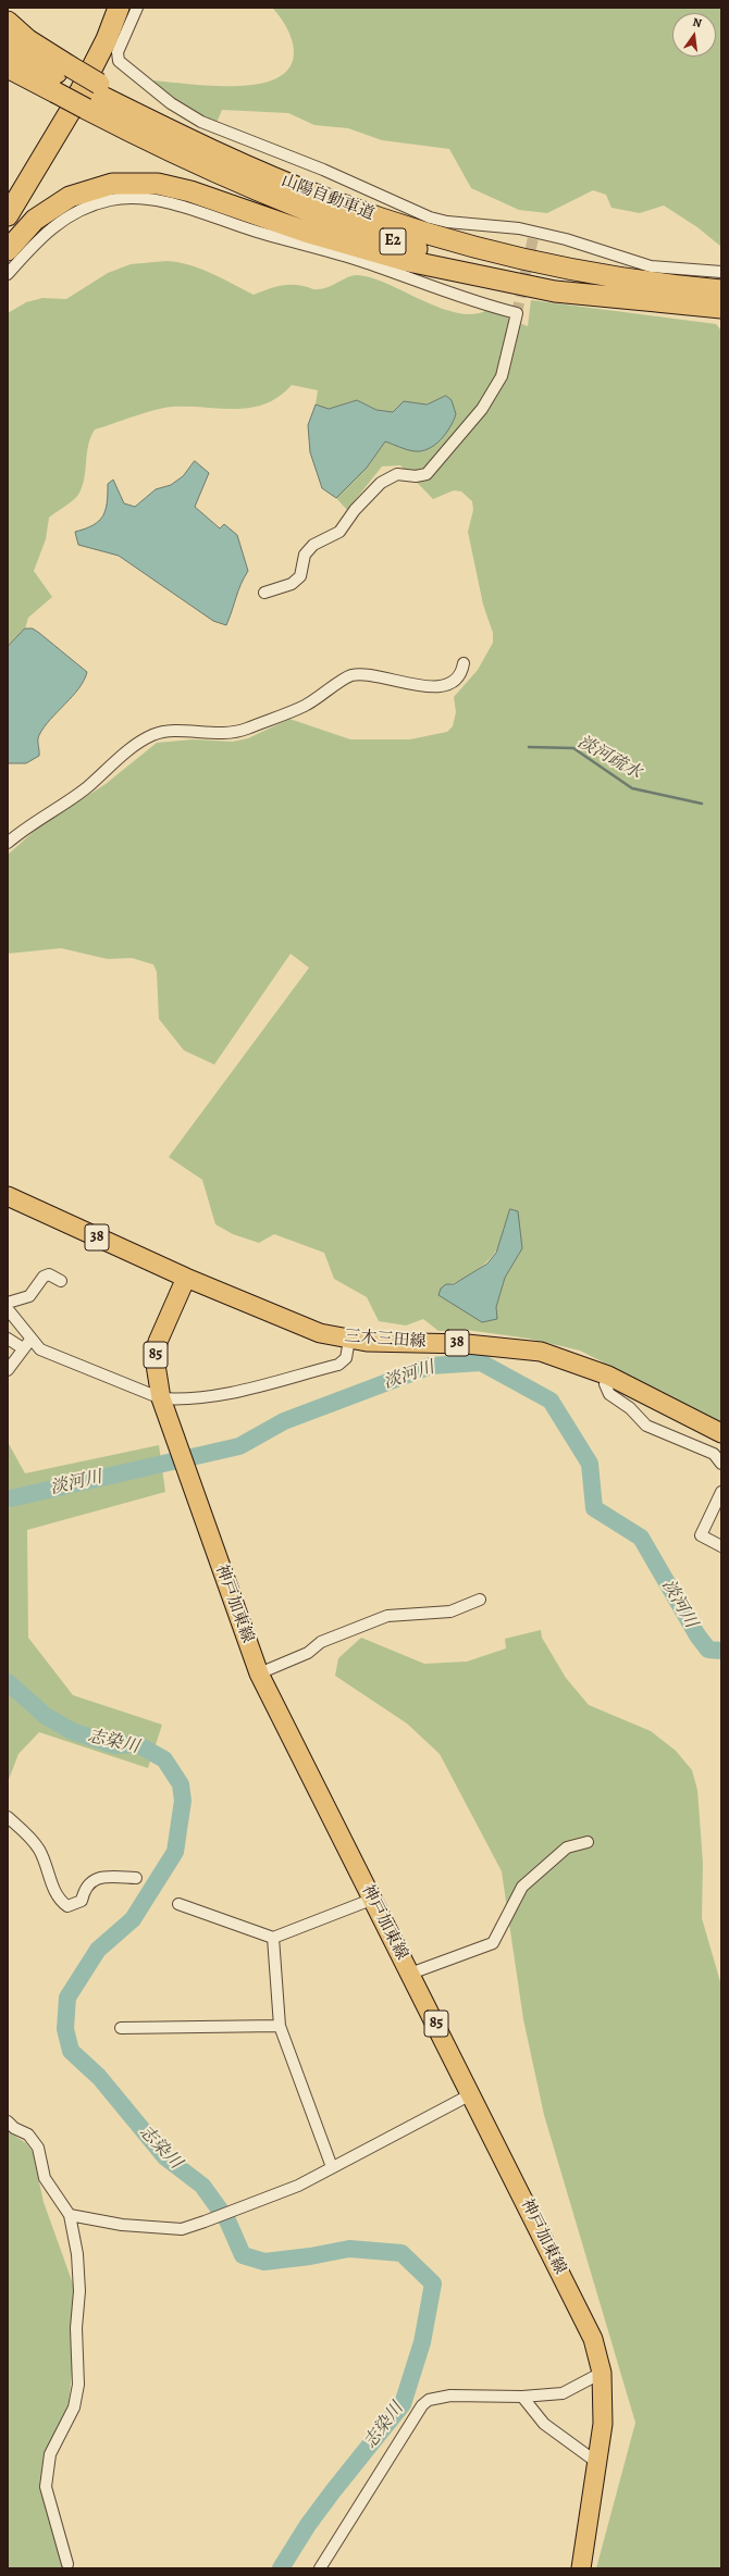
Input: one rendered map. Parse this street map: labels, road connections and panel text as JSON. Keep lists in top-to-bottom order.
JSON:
{
  "streets": {
    "highway": ["山陽自動車道", "E2"],
    "main road": [
      "38",
      "三木三田線",
      "85",
      "神戸加東線"
    ]
  },
  "crossings": [
    ["三木三田線", "神戸加東線"]
  ],
  "water": ["淡河疏水", "淡河川", "志染川"],
  "north": "top"
}
